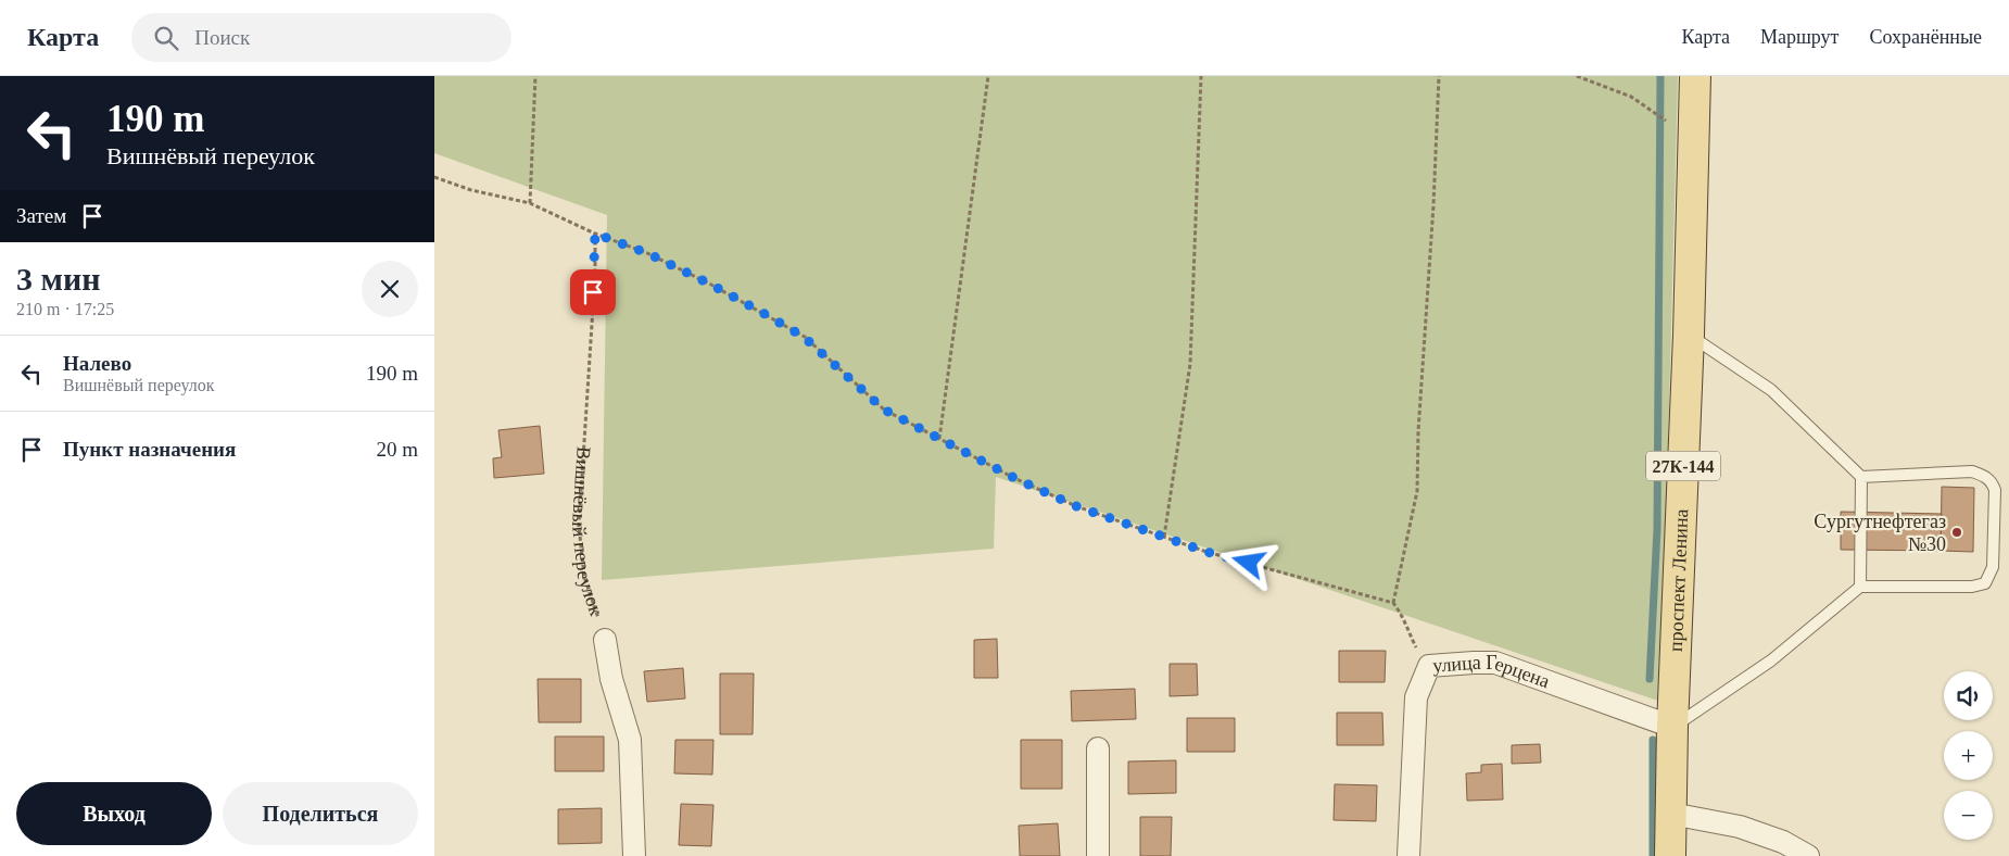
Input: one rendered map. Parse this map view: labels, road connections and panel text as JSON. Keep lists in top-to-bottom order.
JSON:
{
  "streets": {
    "main road": ["27К-144", "проспект Ленина"],
    "street": ["Вишнёвый переулок", "улица Герцена"]
  },
  "crossings": [
    ["проспект Ленина", "улица Герцена"]
  ],
  "places": ["Сургутнефтегаз №30"],
  "page": {
    "header": "Карта",
    "search": "Поиск",
    "nav": ["Карта", "Маршрут", "Сохранённые"],
    "turn": ["190 m", "Вишнёвый переулок"],
    "then": "Затем",
    "heading": ["3 мин", "210 m · 17:25"],
    "list": [
      {
        "name": "Налево",
        "note": "Вишнёвый переулок",
        "value": "190 m"
      },
      {
        "name": "Пункт назначения",
        "value": "20 m"
      }
    ],
    "map_buttons": ["+", "−"],
    "buttons": ["Выход", "Поделиться"]
  }
}
